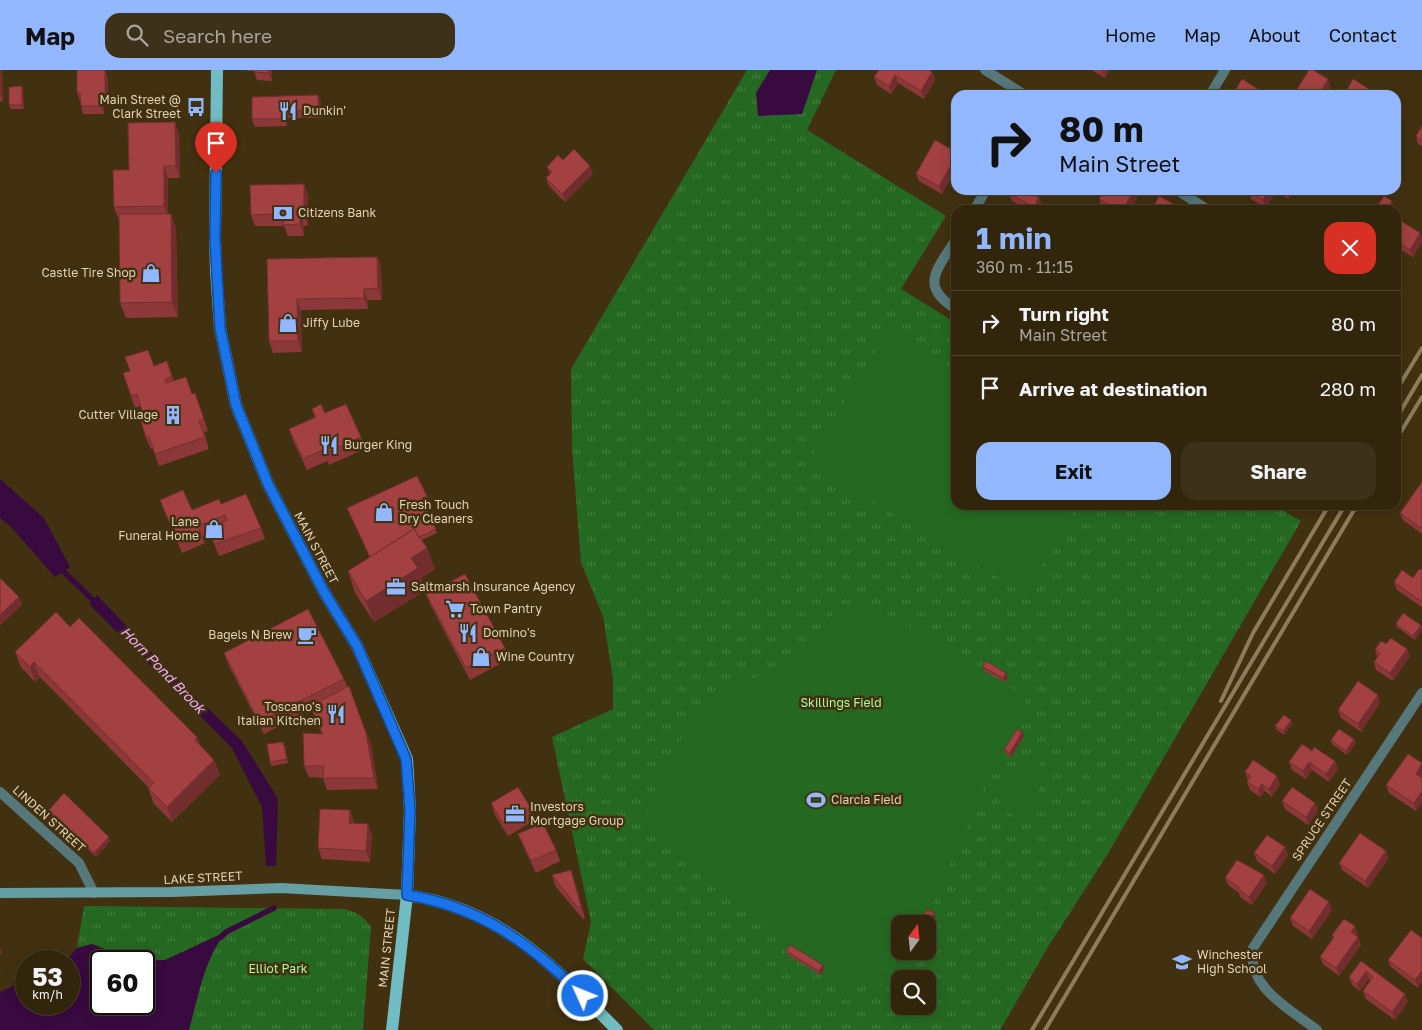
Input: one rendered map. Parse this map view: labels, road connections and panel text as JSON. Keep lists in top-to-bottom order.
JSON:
{
  "streets": {
    "main road": ["MAIN STREET"],
    "street": ["LINDEN STREET", "SPRUCE STREET", "LAKE STREET"]
  },
  "crossings": [
    ["MAIN STREET", "LAKE STREET"],
    ["LINDEN STREET", "LAKE STREET"]
  ],
  "water": ["Horn Pond Brook"],
  "parks": ["Skillings Field", "Elliot Park"],
  "places": {
    "bus stop": ["Main Street @ Clark Street"],
    "restaurant": [
      "Dunkin'",
      "Burger King",
      "Domino's",
      "Toscano's Italian Kitchen"
    ],
    "bank": ["Citizens Bank"],
    "shop": [
      "Castle Tire Shop",
      "Jiffy Lube",
      "Fresh Touch Dry Cleaners",
      "Lane Funeral Home",
      "Wine Country"
    ],
    "building": ["Cutter Village"],
    "office": ["Saltmarsh Insurance Agency", "Investors Mortgage Group"],
    "supermarket": ["Town Pantry"],
    "cafe": ["Bagels N Brew"],
    "sports": ["Ciarcia Field"],
    "school or university": ["Winchester High School"]
  },
  "north": "top",
  "page": {
    "header": "Map",
    "search": "Search here",
    "nav": [
      "Home",
      "Map",
      "About",
      "Contact"
    ],
    "turn": ["80 m", "Main Street"],
    "heading": ["1 min", "360 m · 11:15"],
    "list": [
      {
        "name": "Turn right",
        "note": "Main Street",
        "value": "80 m"
      },
      {
        "name": "Arrive at destination",
        "value": "280 m"
      }
    ],
    "buttons": ["Exit", "Share"],
    "speed": "53 km/h",
    "limit": "60"
  }
}
